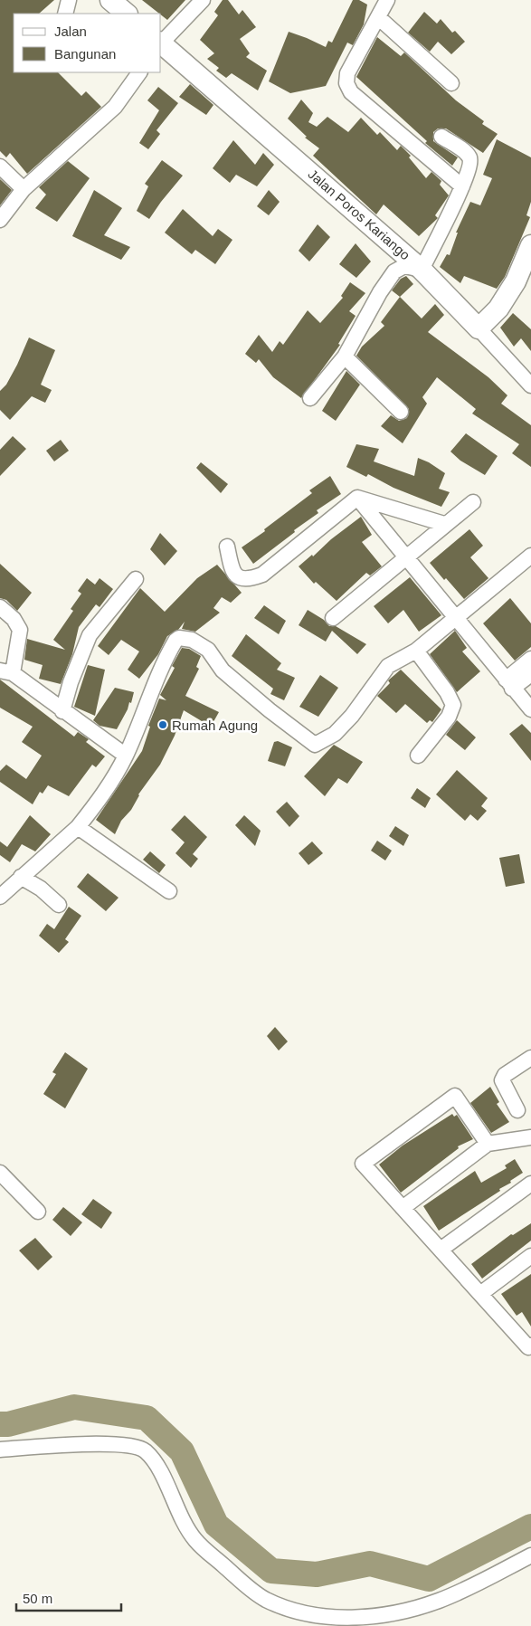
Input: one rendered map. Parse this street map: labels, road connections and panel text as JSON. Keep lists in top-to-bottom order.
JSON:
{
  "streets": {
    "main road": ["Jalan Poros Kariango"]
  },
  "places": ["Rumah Agung"],
  "legend": ["Jalan", "Bangunan"],
  "scale_bar": "50 m"
}
